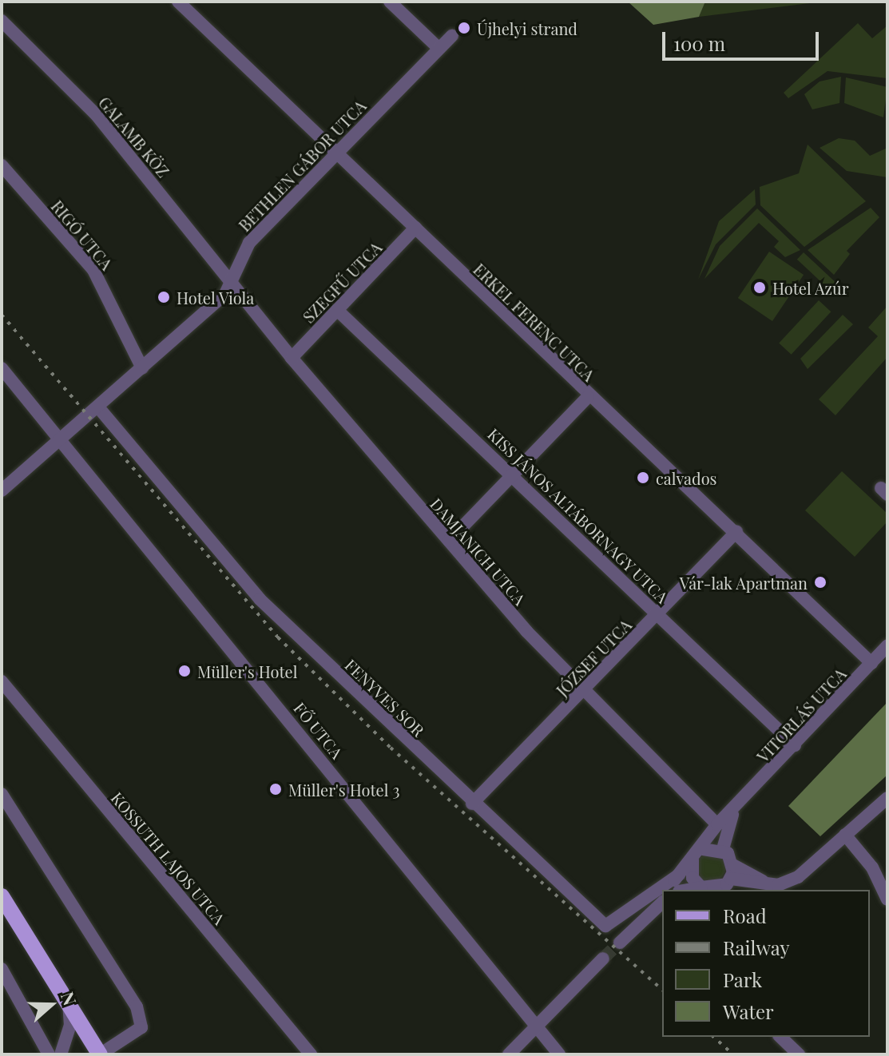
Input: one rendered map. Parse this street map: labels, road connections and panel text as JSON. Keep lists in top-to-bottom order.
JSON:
{
  "streets": {
    "street": [
      "GALAMB KÖZ",
      "BETHLEN GÁBOR UTCA",
      "RIGÓ UTCA",
      "SZEGFŰ UTCA",
      "ERKEL FERENC UTCA",
      "KISS JÁNOS ALTÁBORNAGY UTCA",
      "DAMJANICH UTCA",
      "JÓZSEF UTCA",
      "FENYVES SOR",
      "VITORLÁS UTCA",
      "FŐ UTCA",
      "KOSSUTH LAJOS UTCA"
    ]
  },
  "crossings": [
    ["GALAMB KÖZ", "BETHLEN GÁBOR UTCA"],
    ["GALAMB KÖZ", "DAMJANICH UTCA"],
    ["BETHLEN GÁBOR UTCA", "RIGÓ UTCA"],
    ["BETHLEN GÁBOR UTCA", "ERKEL FERENC UTCA"],
    ["BETHLEN GÁBOR UTCA", "DAMJANICH UTCA"],
    ["BETHLEN GÁBOR UTCA", "FENYVES SOR"],
    ["BETHLEN GÁBOR UTCA", "FŐ UTCA"],
    ["SZEGFŰ UTCA", "ERKEL FERENC UTCA"],
    ["SZEGFŰ UTCA", "KISS JÁNOS ALTÁBORNAGY UTCA"],
    ["SZEGFŰ UTCA", "DAMJANICH UTCA"],
    ["ERKEL FERENC UTCA", "JÓZSEF UTCA"],
    ["ERKEL FERENC UTCA", "VITORLÁS UTCA"],
    ["KISS JÁNOS ALTÁBORNAGY UTCA", "JÓZSEF UTCA"],
    ["KISS JÁNOS ALTÁBORNAGY UTCA", "VITORLÁS UTCA"],
    ["DAMJANICH UTCA", "JÓZSEF UTCA"],
    ["DAMJANICH UTCA", "VITORLÁS UTCA"],
    ["JÓZSEF UTCA", "FENYVES SOR"],
    ["FENYVES SOR", "VITORLÁS UTCA"]
  ],
  "places": [
    "Újhelyi strand",
    "Hotel Azúr",
    "Hotel Viola",
    "calvados",
    "Vár-lak Apartman",
    "Müller's Hotel",
    "Müller's Hotel 3"
  ],
  "legend": [
    "Road",
    "Railway",
    "Park",
    "Water"
  ],
  "scale_bar": "100 m",
  "north": "right"
}
